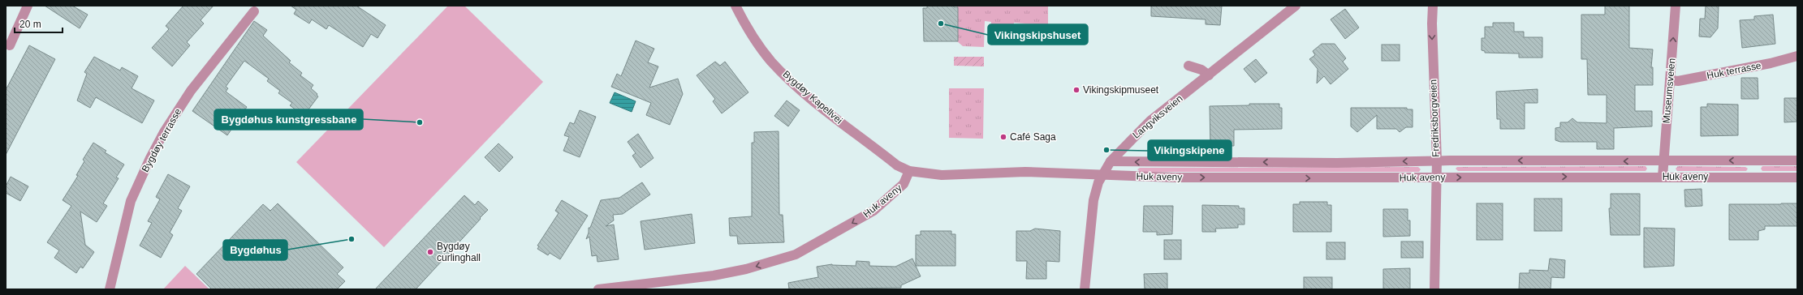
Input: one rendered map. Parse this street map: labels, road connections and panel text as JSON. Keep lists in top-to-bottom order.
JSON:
{
  "streets": {
    "street": [
      "Huk terrasse",
      "Museumsveien",
      "Bygdøy Kapellvei",
      "Langviksveien",
      "Fredriksborgveien",
      "Bygdøy terrasse",
      "Huk aveny"
    ]
  },
  "crossings": [
    ["Huk terrasse", "Museumsveien"],
    ["Museumsveien", "Huk aveny"],
    ["Bygdøy Kapellvei", "Huk aveny"],
    ["Langviksveien", "Huk aveny"],
    ["Fredriksborgveien", "Huk aveny"]
  ],
  "one_way": ["Museumsveien", "Fredriksborgveien"],
  "places": [
    "Vikingskipshuset",
    "Vikingskipmuseet",
    "Bygdøhus kunstgressbane",
    "Café Saga",
    "Vikingskipene",
    "Bygdøhus",
    "Bygdøy curlinghall"
  ],
  "scale_bar": "20 m"
}
